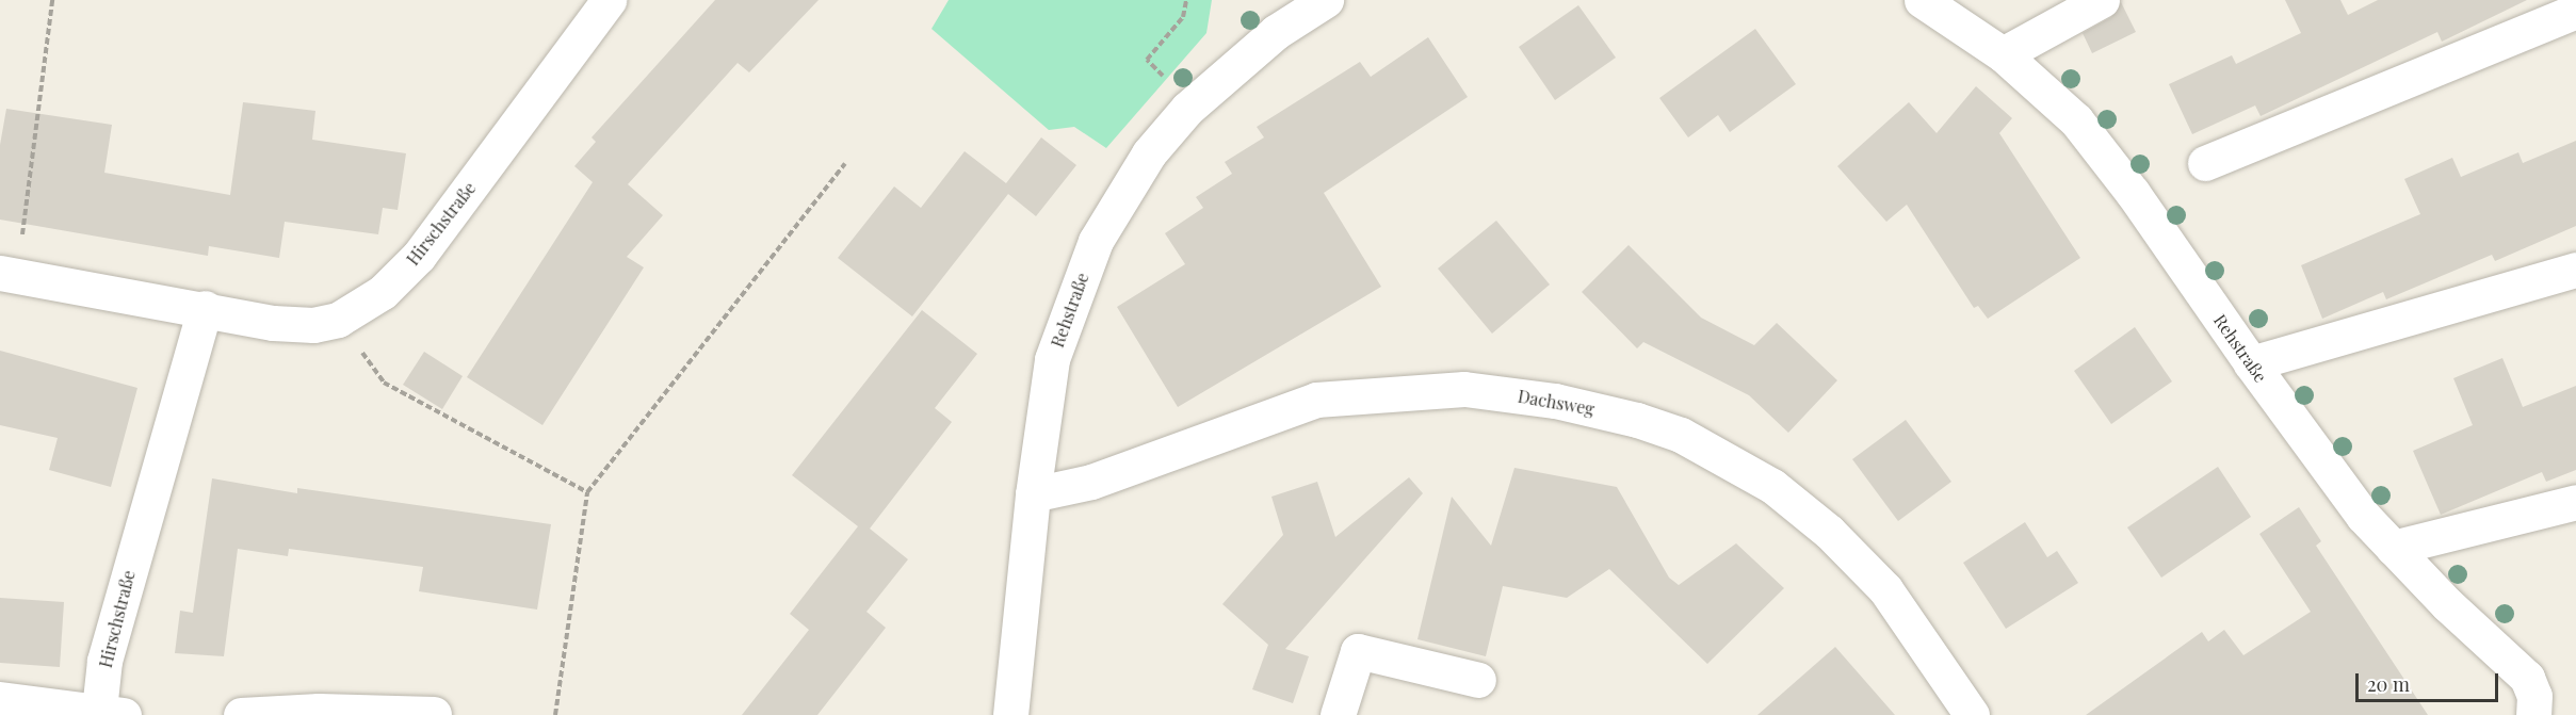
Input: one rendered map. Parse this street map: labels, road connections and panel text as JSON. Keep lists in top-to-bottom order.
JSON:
{
  "streets": {
    "street": ["Hirschstraße", "Rehstraße", "Dachsweg"]
  },
  "crossings": [
    ["Rehstraße", "Dachsweg"]
  ],
  "scale_bar": "20 m"
}
